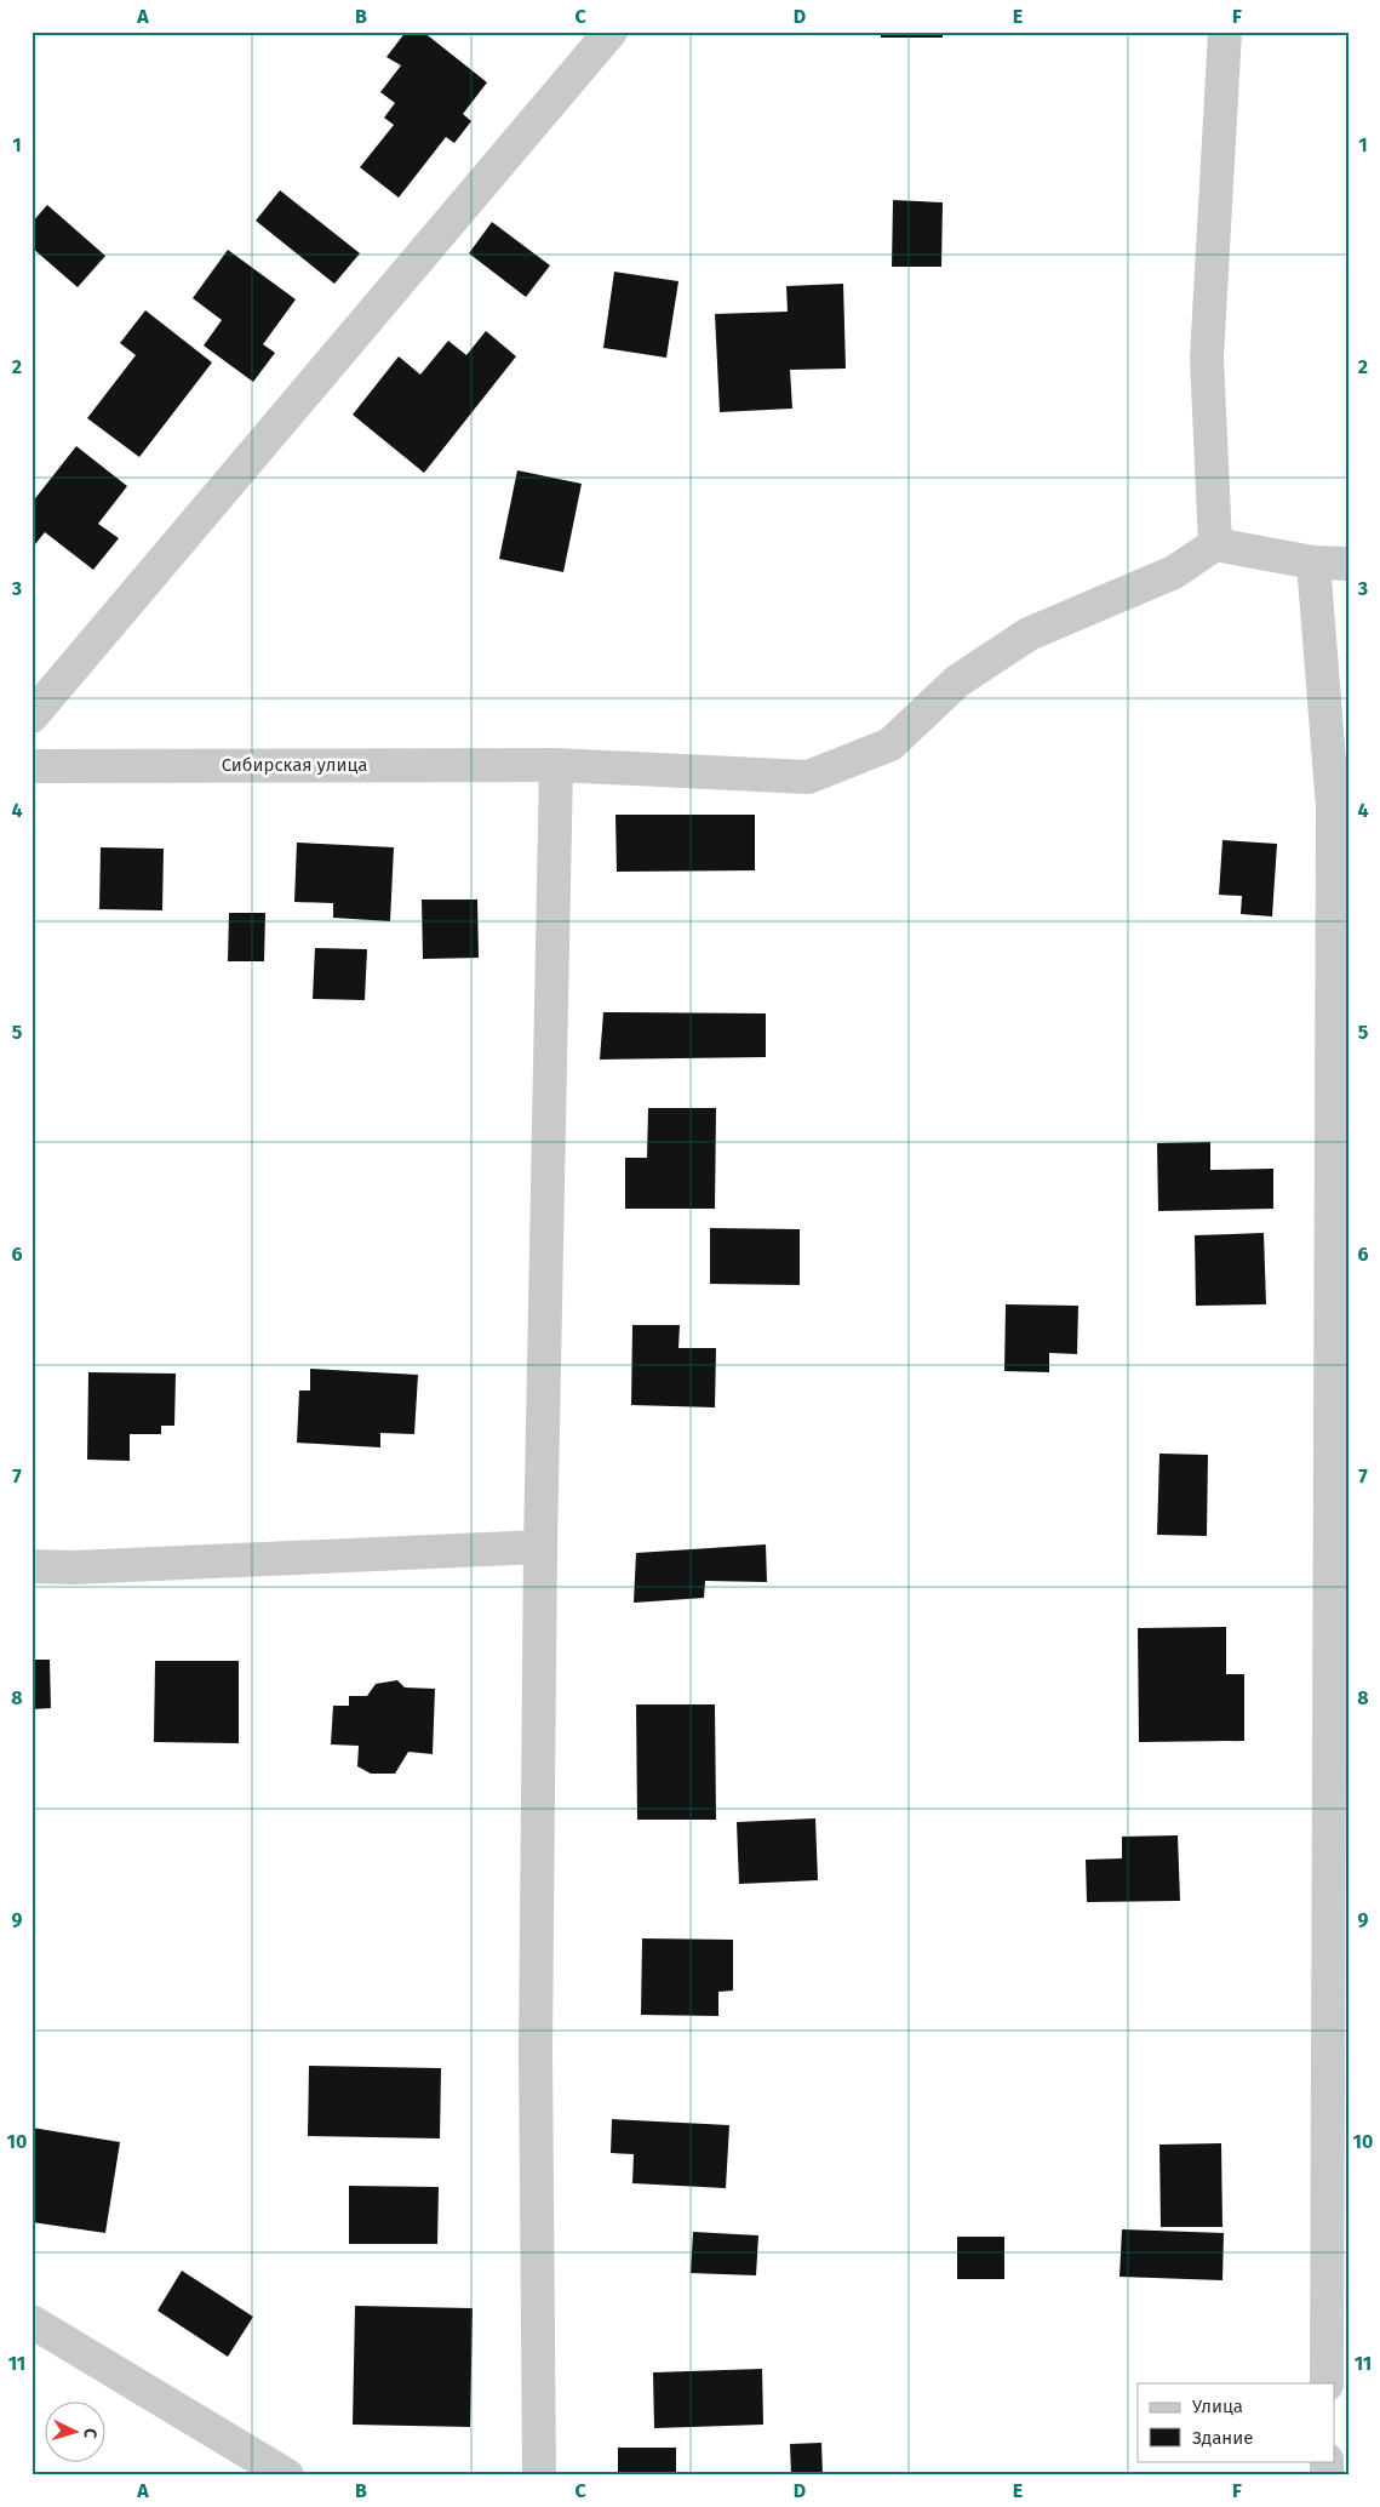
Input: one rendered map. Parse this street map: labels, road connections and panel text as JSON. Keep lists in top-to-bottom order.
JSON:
{
  "streets": {
    "street": ["Сибирская улица"]
  },
  "legend": ["Улица", "Здание"],
  "north": "right",
  "grid": {
    "columns": [
      "A",
      "B",
      "C",
      "D",
      "E",
      "F"
    ],
    "rows": [
      "1",
      "2",
      "3",
      "4",
      "5",
      "6",
      "7",
      "8",
      "9",
      "10",
      "11"
    ]
  }
}
